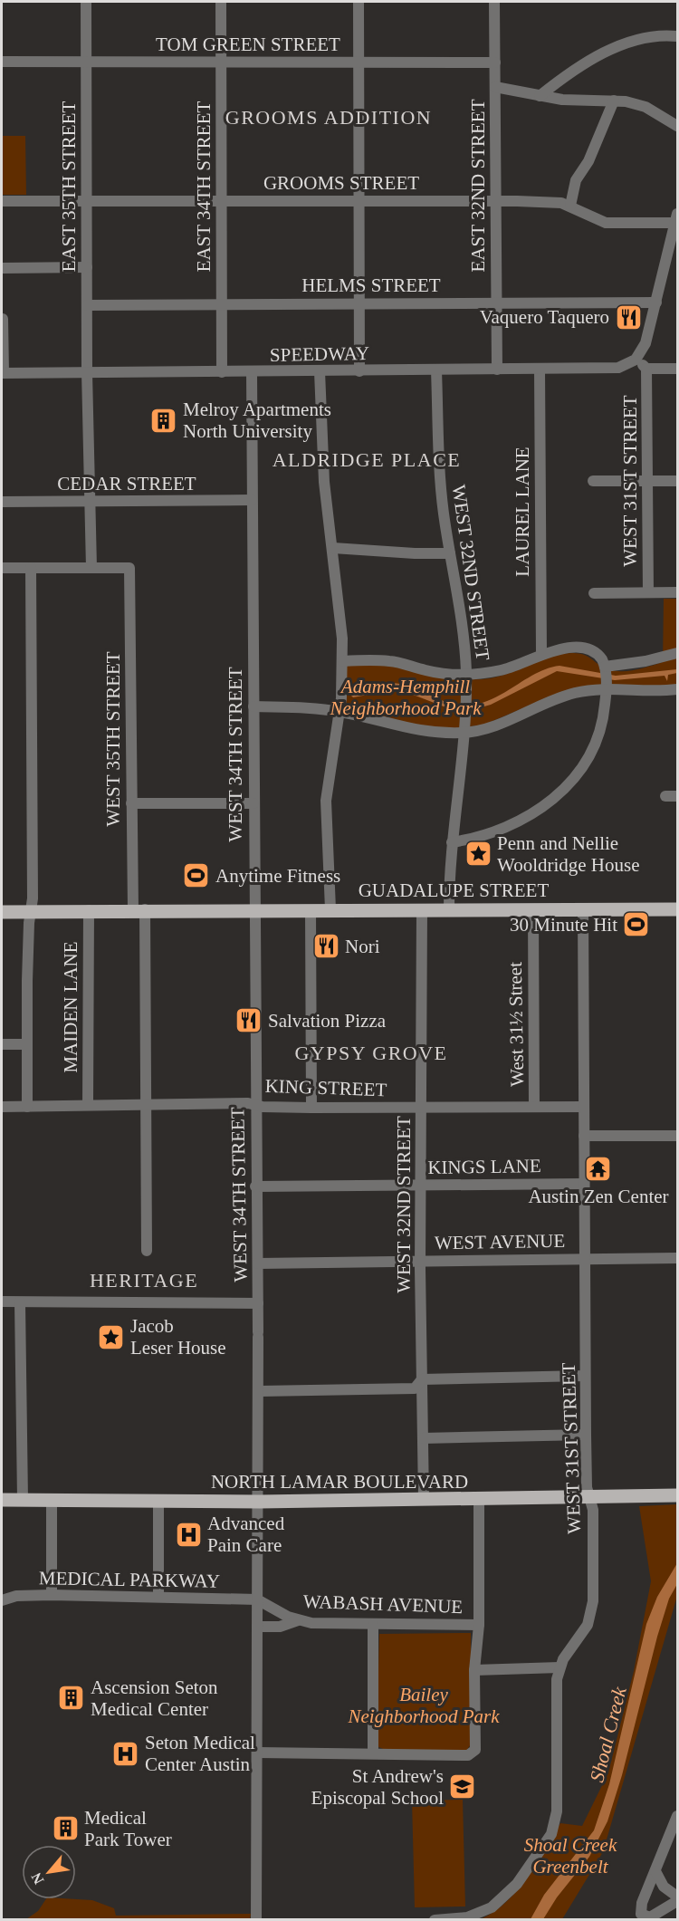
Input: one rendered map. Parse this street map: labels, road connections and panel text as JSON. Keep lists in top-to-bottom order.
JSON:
{
  "streets": {
    "main road": ["GUADALUPE STREET", "NORTH LAMAR BOULEVARD"],
    "street": [
      "TOM GREEN STREET",
      "GROOMS STREET",
      "EAST 32ND STREET",
      "EAST 35TH STREET",
      "EAST 34TH STREET",
      "HELMS STREET",
      "SPEEDWAY",
      "WEST 31ST STREET",
      "CEDAR STREET",
      "LAUREL LANE",
      "WEST 32ND STREET",
      "WEST 35TH STREET",
      "WEST 34TH STREET",
      "MAIDEN LANE",
      "West 31½ Street",
      "KING STREET",
      "KINGS LANE",
      "WEST AVENUE",
      "MEDICAL PARKWAY",
      "WABASH AVENUE"
    ]
  },
  "crossings": [
    ["TOM GREEN STREET", "EAST 32ND STREET"],
    ["TOM GREEN STREET", "EAST 35TH STREET"],
    ["TOM GREEN STREET", "EAST 34TH STREET"],
    ["GROOMS STREET", "EAST 32ND STREET"],
    ["GROOMS STREET", "EAST 35TH STREET"],
    ["GROOMS STREET", "EAST 34TH STREET"],
    ["EAST 32ND STREET", "HELMS STREET"],
    ["EAST 32ND STREET", "SPEEDWAY"],
    ["EAST 35TH STREET", "HELMS STREET"],
    ["EAST 35TH STREET", "SPEEDWAY"],
    ["EAST 34TH STREET", "HELMS STREET"],
    ["EAST 34TH STREET", "SPEEDWAY"],
    ["SPEEDWAY", "LAUREL LANE"],
    ["SPEEDWAY", "WEST 32ND STREET"],
    ["SPEEDWAY", "WEST 34TH STREET"],
    ["WEST 31ST STREET", "GUADALUPE STREET"],
    ["WEST 31ST STREET", "KING STREET"],
    ["WEST 31ST STREET", "KINGS LANE"],
    ["WEST 31ST STREET", "WEST AVENUE"],
    ["WEST 31ST STREET", "NORTH LAMAR BOULEVARD"],
    ["CEDAR STREET", "WEST 34TH STREET"],
    ["WEST 32ND STREET", "GUADALUPE STREET"],
    ["WEST 32ND STREET", "KING STREET"],
    ["WEST 32ND STREET", "KINGS LANE"],
    ["WEST 32ND STREET", "WEST AVENUE"],
    ["WEST 32ND STREET", "NORTH LAMAR BOULEVARD"],
    ["WEST 35TH STREET", "GUADALUPE STREET"],
    ["WEST 35TH STREET", "KING STREET"],
    ["WEST 34TH STREET", "GUADALUPE STREET"],
    ["WEST 34TH STREET", "KING STREET"],
    ["WEST 34TH STREET", "KINGS LANE"],
    ["WEST 34TH STREET", "WEST AVENUE"],
    ["WEST 34TH STREET", "NORTH LAMAR BOULEVARD"],
    ["WEST 34TH STREET", "MEDICAL PARKWAY"],
    ["WEST 34TH STREET", "WABASH AVENUE"],
    ["GUADALUPE STREET", "MAIDEN LANE"],
    ["GUADALUPE STREET", "West 31½ Street"],
    ["MAIDEN LANE", "KING STREET"],
    ["West 31½ Street", "KING STREET"],
    ["MEDICAL PARKWAY", "WABASH AVENUE"]
  ],
  "districts": [
    "GROOMS ADDITION",
    "ALDRIDGE PLACE",
    "GYPSY GROVE",
    "HERITAGE"
  ],
  "water": ["Shoal Creek"],
  "parks": ["Adams-Hemphill Neighborhood Park", "Bailey Neighborhood Park", "Shoal Creek Greenbelt"],
  "places": {
    "restaurant": ["Vaquero Taquero", "Nori", "Salvation Pizza"],
    "building": ["Melroy Apartments North University", "Ascension Seton Medical Center", "Medical Park Tower"],
    "place": ["Penn and Nellie Wooldridge House", "Jacob Leser House"],
    "sports": ["Anytime Fitness", "30 Minute Hit"],
    "temple": ["Austin Zen Center"],
    "hospital": ["Advanced Pain Care", "Seton Medical Center Austin"],
    "school or university": ["St Andrew's Episcopal School"]
  },
  "north": "bottom left"
}
